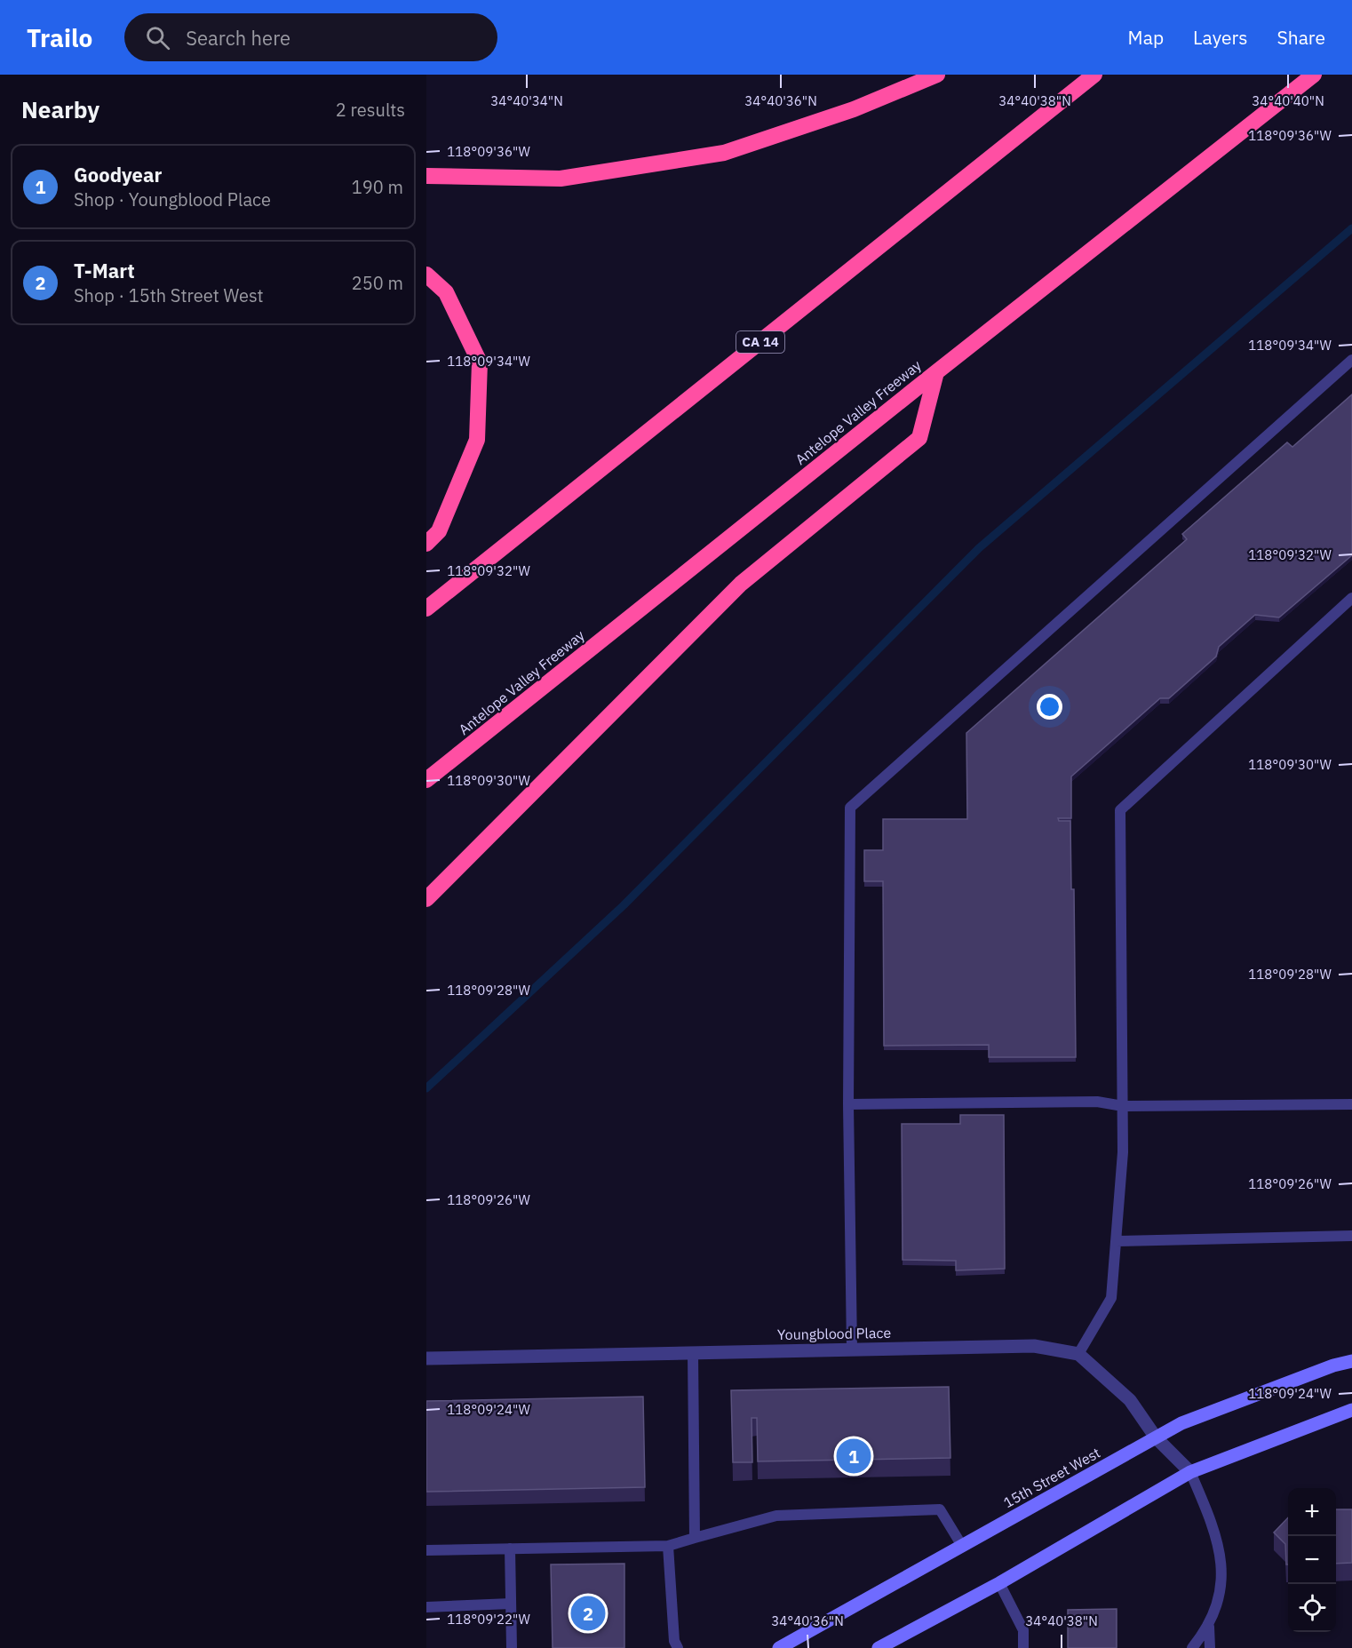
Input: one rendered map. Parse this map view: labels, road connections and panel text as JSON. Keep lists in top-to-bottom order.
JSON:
{
  "streets": {
    "highway": ["CA 14", "Antelope Valley Freeway"],
    "street": ["Youngblood Place", "15th Street West"]
  },
  "page": {
    "header": "Trailo",
    "search": "Search here",
    "nav": ["Map", "Layers", "Share"],
    "heading": ["Nearby", "2 results"],
    "list": [
      {
        "mark": "1",
        "name": "Goodyear",
        "note": "Shop · Youngblood Place",
        "value": "190 m"
      },
      {
        "mark": "2",
        "name": "T-Mart",
        "note": "Shop · 15th Street West",
        "value": "250 m"
      }
    ],
    "pins": ["1", "2"],
    "map_buttons": ["+", "−"]
  },
  "coordinates": [
    "34°40'34\"N",
    "34°40'36\"N",
    "34°40'38\"N",
    "34°40'40\"N",
    "118°09'36\"W",
    "118°09'34\"W",
    "118°09'32\"W",
    "118°09'30\"W",
    "118°09'28\"W",
    "118°09'26\"W",
    "118°09'24\"W",
    "118°09'22\"W"
  ]
}
